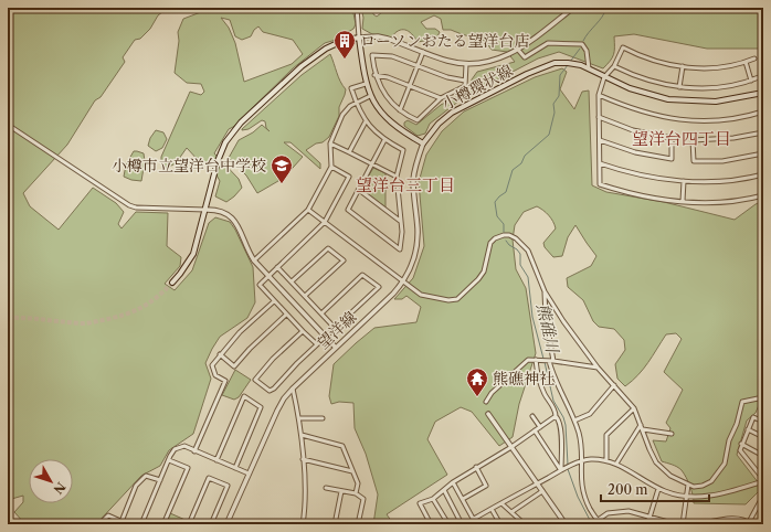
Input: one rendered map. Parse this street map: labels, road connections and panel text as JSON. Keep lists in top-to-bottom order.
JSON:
{
  "streets": {
    "main road": ["小樽環状線"],
    "street": ["望洋線"]
  },
  "crossings": [
    ["小樽環状線", "望洋線"]
  ],
  "districts": ["望洋台四丁目", "望洋台三丁目"],
  "water": ["熊碓川"],
  "places": {
    "building": ["ローソンおたる望洋台店"],
    "school or university": ["小樽市立望洋台中学校"],
    "temple": ["熊礁神社"]
  },
  "scale_bar": "200 m",
  "north": "bottom right"
}
